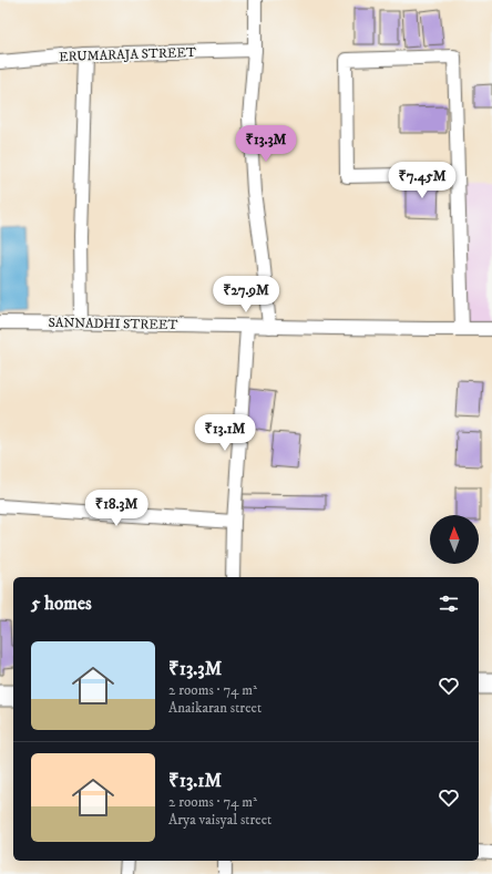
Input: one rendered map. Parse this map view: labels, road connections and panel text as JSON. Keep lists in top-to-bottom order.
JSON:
{
  "streets": {
    "street": ["ERUMARAJA STREET", "SANNADHI STREET"]
  },
  "north": "top",
  "page": {
    "price": [
      "₹13.3M",
      "₹7.45M",
      "₹27.9M",
      "₹13.1M",
      "₹18.3M"
    ],
    "heading": "5 homes",
    "list": [
      {
        "name": "₹13.3M",
        "note": "2 rooms · 74 m² · Anaikaran street"
      },
      {
        "name": "₹13.1M",
        "note": "2 rooms · 74 m² · Arya vaisyal street"
      }
    ]
  }
}
